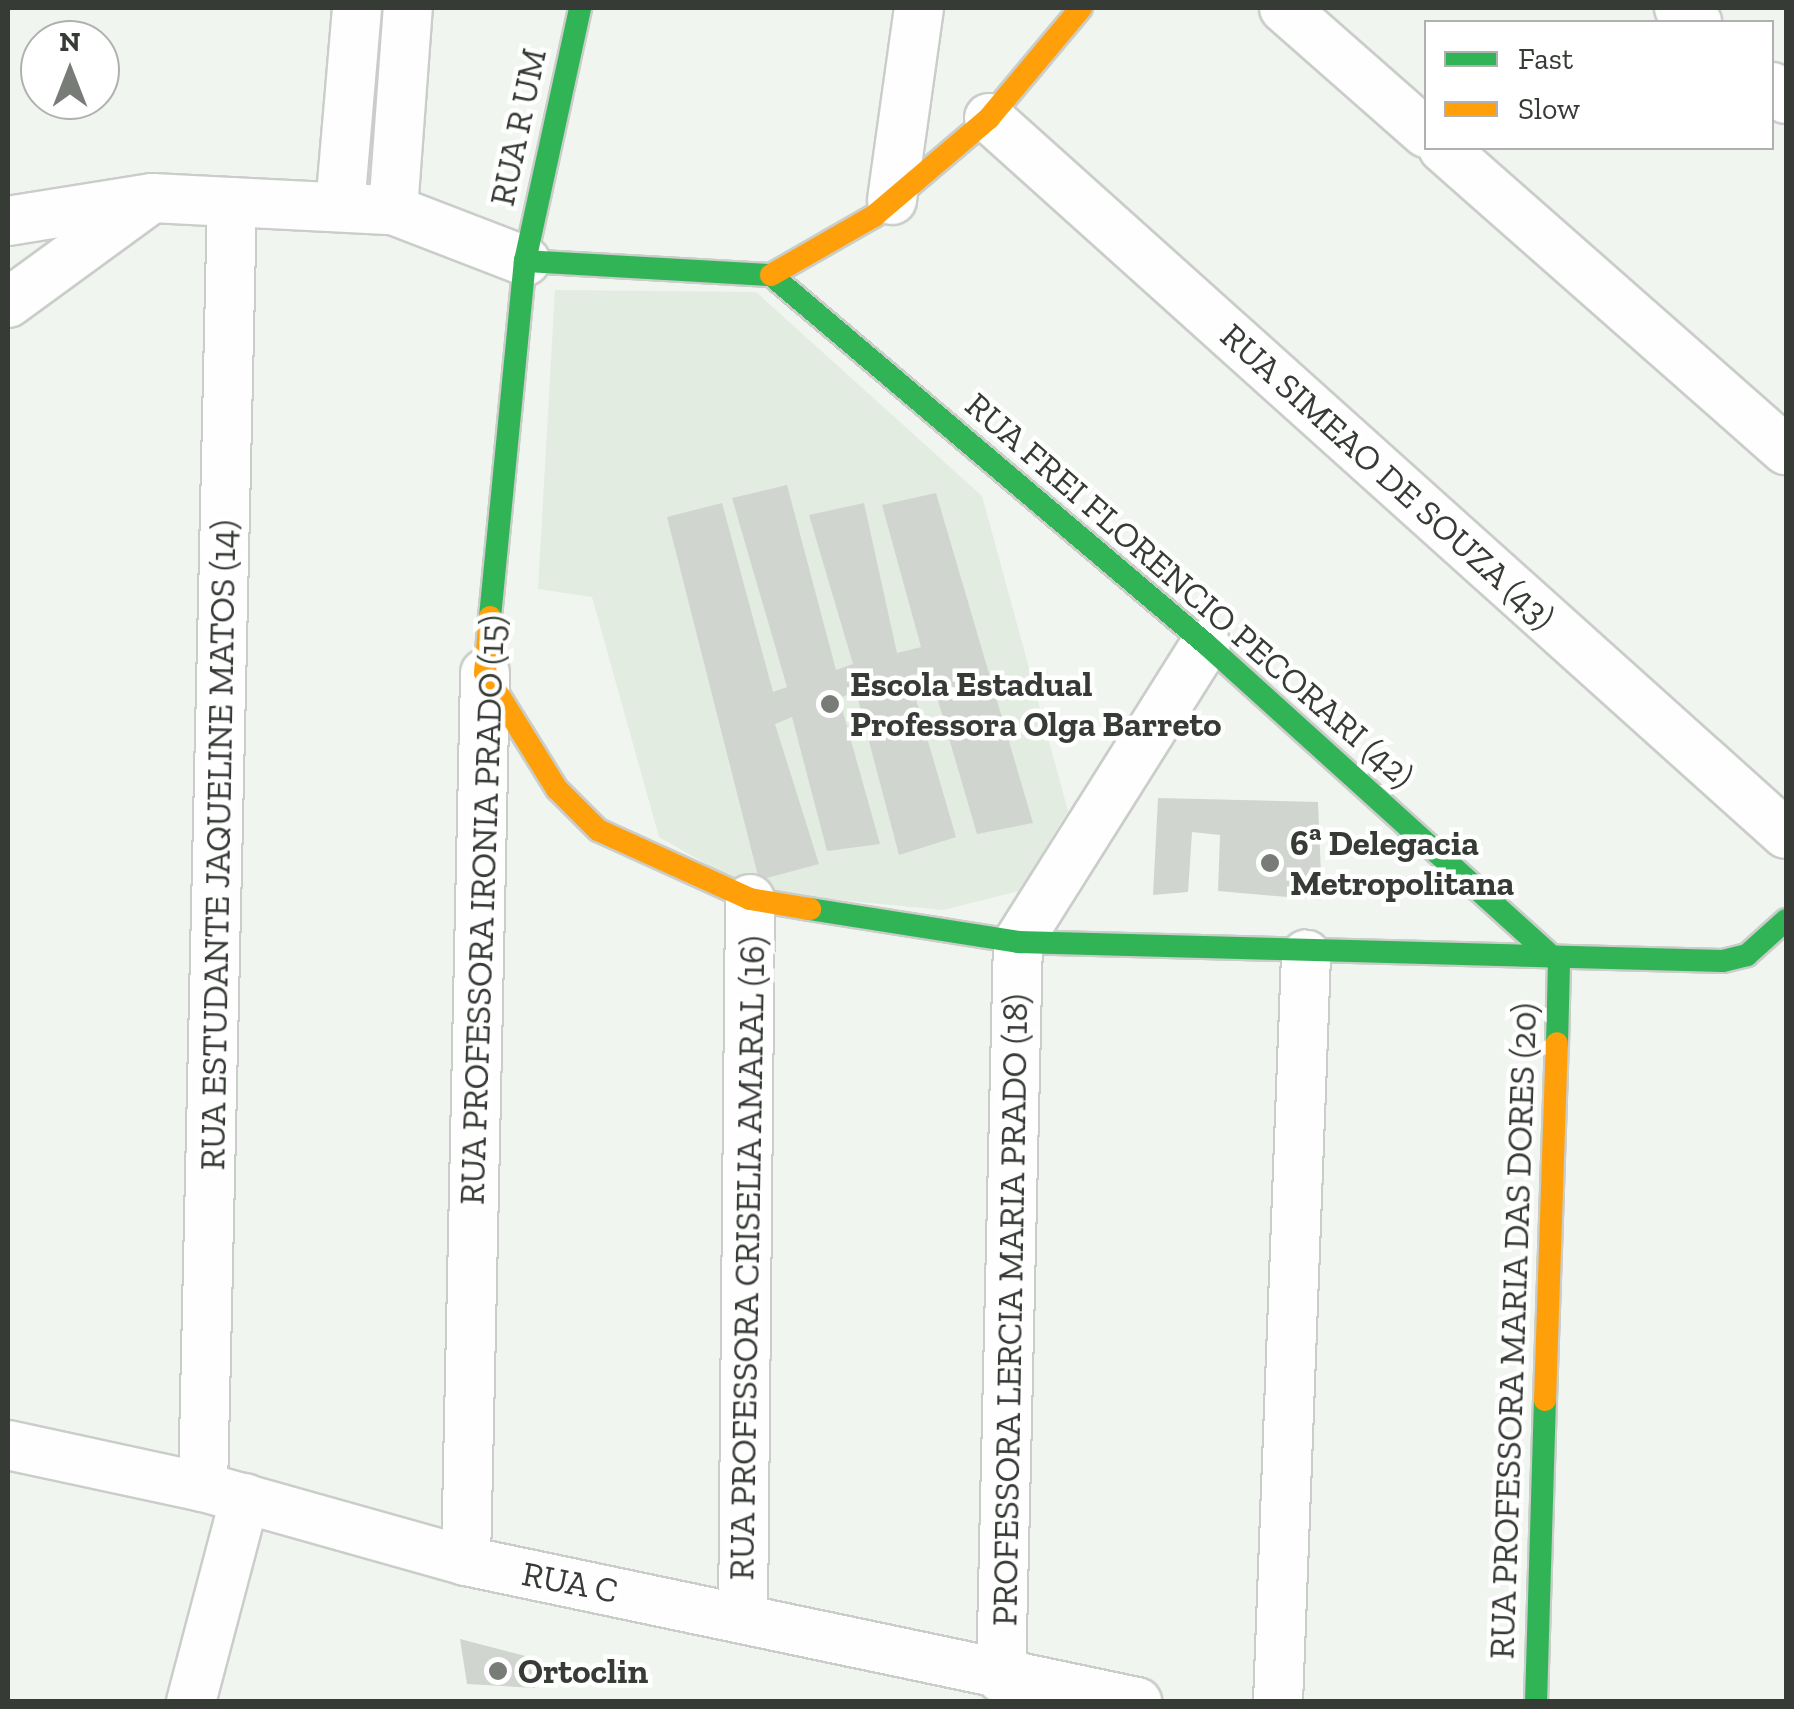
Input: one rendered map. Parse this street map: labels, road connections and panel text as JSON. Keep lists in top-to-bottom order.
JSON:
{
  "streets": {
    "street": [
      "RUA R UM",
      "RUA SIMEAO DE SOUZA (43)",
      "RUA FREI FLORENCIO PECORARI (42)",
      "RUA ESTUDANTE JAQUELINE MATOS (14)",
      "RUA PROFESSORA IRONIA PRADO (15)",
      "RUA PROFESSORA CRISELIA AMARAL (16)",
      "PROFESSORA LERCIA MARIA PRADO (18)",
      "RUA PROFESSORA MARIA DAS DORES (20)",
      "RUA C"
    ]
  },
  "crossings": [
    ["RUA R UM", "RUA PROFESSORA IRONIA PRADO (15)"],
    ["RUA FREI FLORENCIO PECORARI (42)", "RUA PROFESSORA MARIA DAS DORES (20)"],
    ["RUA ESTUDANTE JAQUELINE MATOS (14)", "RUA C"],
    ["RUA PROFESSORA IRONIA PRADO (15)", "RUA C"],
    ["RUA PROFESSORA CRISELIA AMARAL (16)", "RUA C"],
    ["PROFESSORA LERCIA MARIA PRADO (18)", "RUA C"]
  ],
  "places": ["Escola Estadual Professora Olga Barreto", "6ª Delegacia Metropolitana", "Ortoclin"],
  "legend": ["Fast", "Slow"],
  "north": "top"
}
